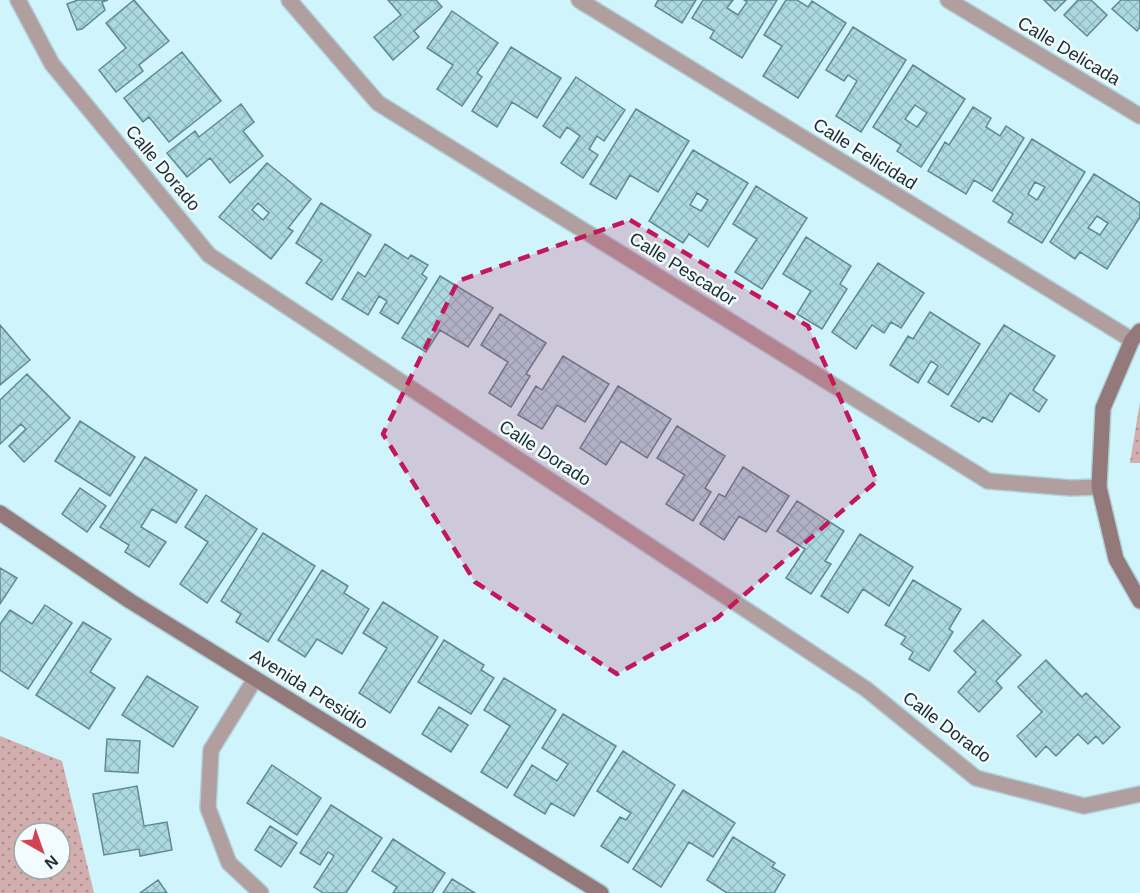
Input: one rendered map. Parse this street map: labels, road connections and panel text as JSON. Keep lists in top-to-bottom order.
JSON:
{
  "streets": {
    "street": [
      "Calle Delicada",
      "Calle Felicidad",
      "Calle Dorado",
      "Calle Pescador",
      "Avenida Presidio"
    ]
  },
  "north": "bottom right"
}
